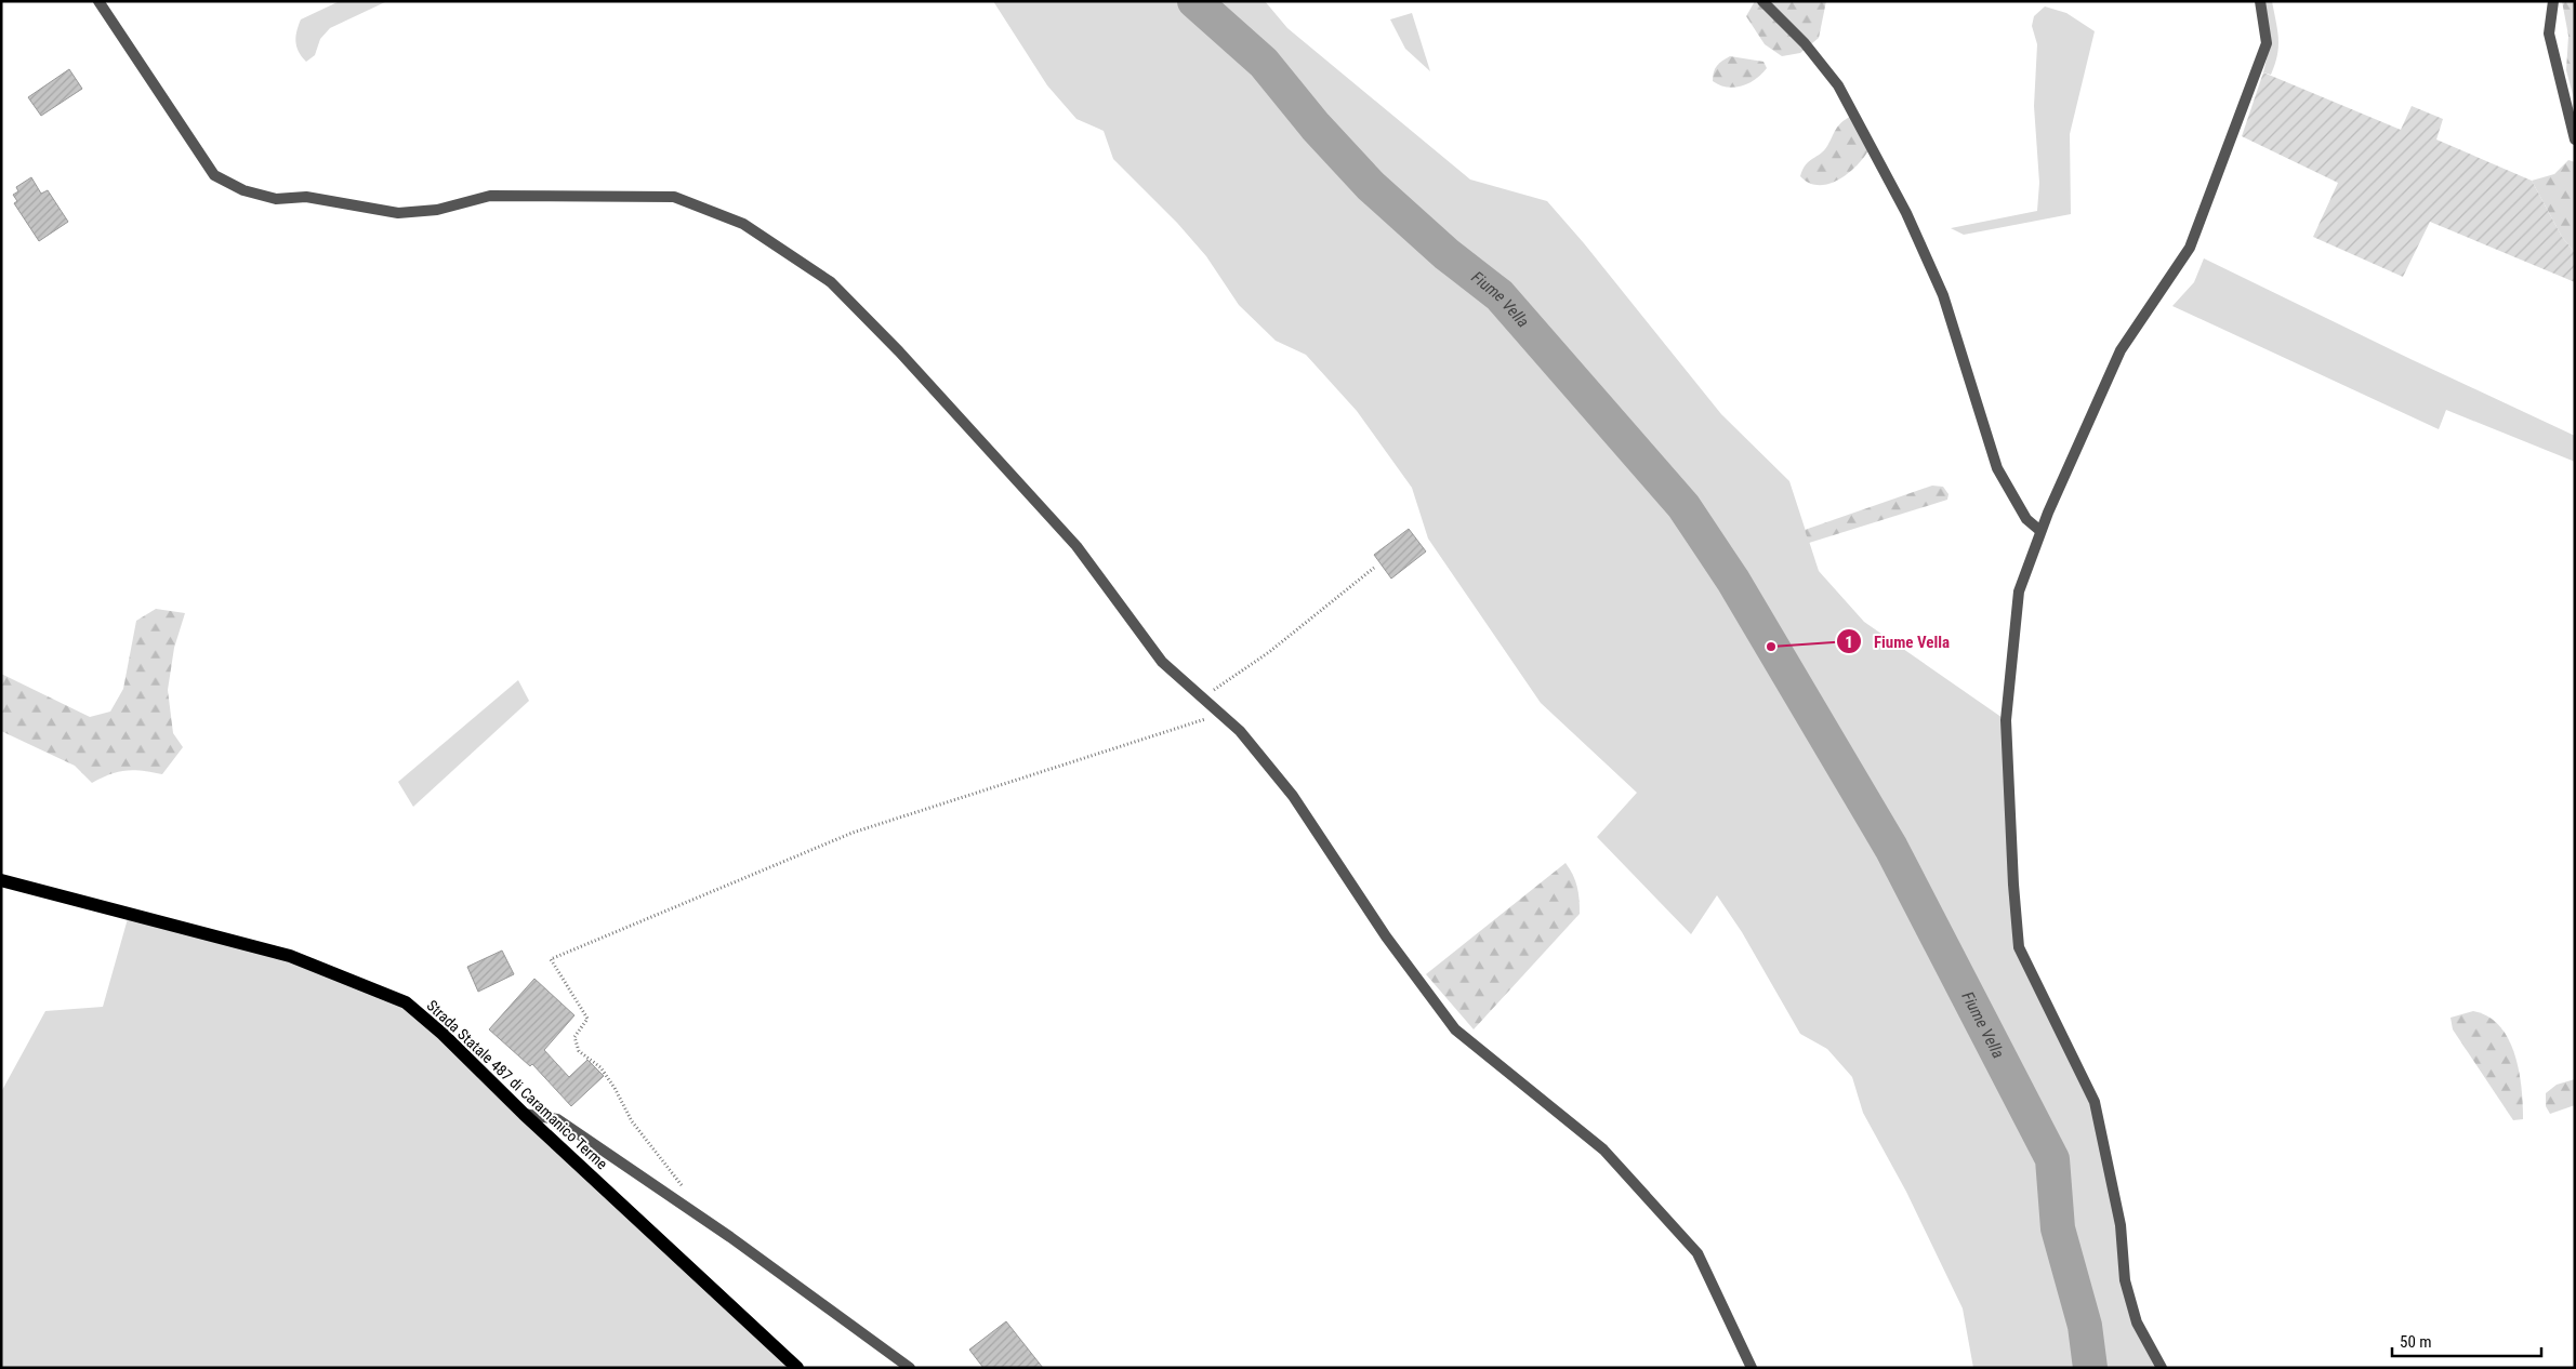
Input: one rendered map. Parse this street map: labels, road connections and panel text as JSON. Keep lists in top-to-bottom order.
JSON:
{
  "streets": {
    "main road": ["Strada Statale 487 di Caramanico Terme"]
  },
  "water": ["Fiume Vella"],
  "places": ["Fiume Vella"],
  "scale_bar": "50 m"
}
